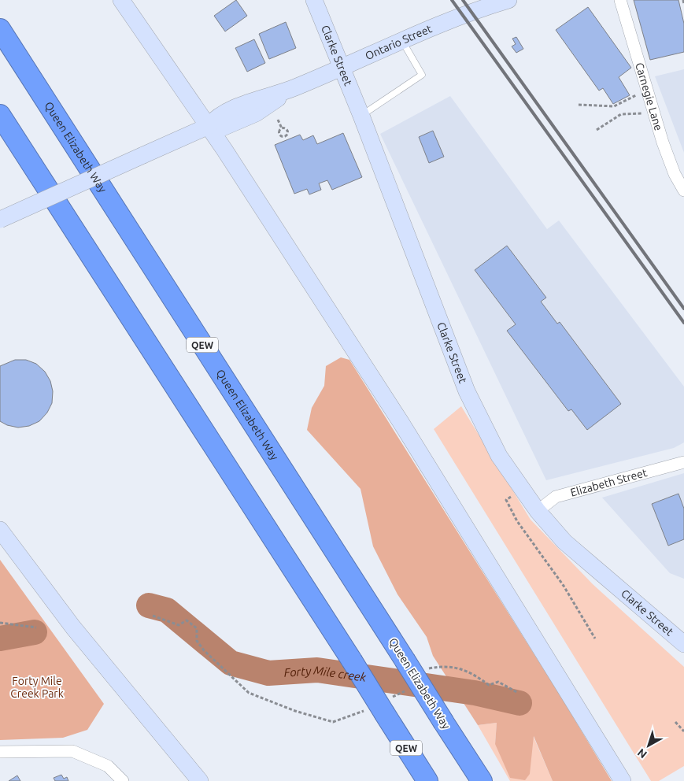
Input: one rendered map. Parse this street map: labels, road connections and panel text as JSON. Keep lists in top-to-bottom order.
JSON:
{
  "streets": {
    "highway": ["Queen Elizabeth Way", "QEW"],
    "street": [
      "Ontario Street",
      "Clarke Street",
      "Carnegie Lane",
      "Elizabeth Street"
    ]
  },
  "crossings": [
    ["Ontario Street", "Clarke Street"],
    ["Clarke Street", "Elizabeth Street"]
  ],
  "water": ["Forty Mile creek"],
  "parks": ["Forty Mile Creek Park"],
  "north": "bottom left"
}
